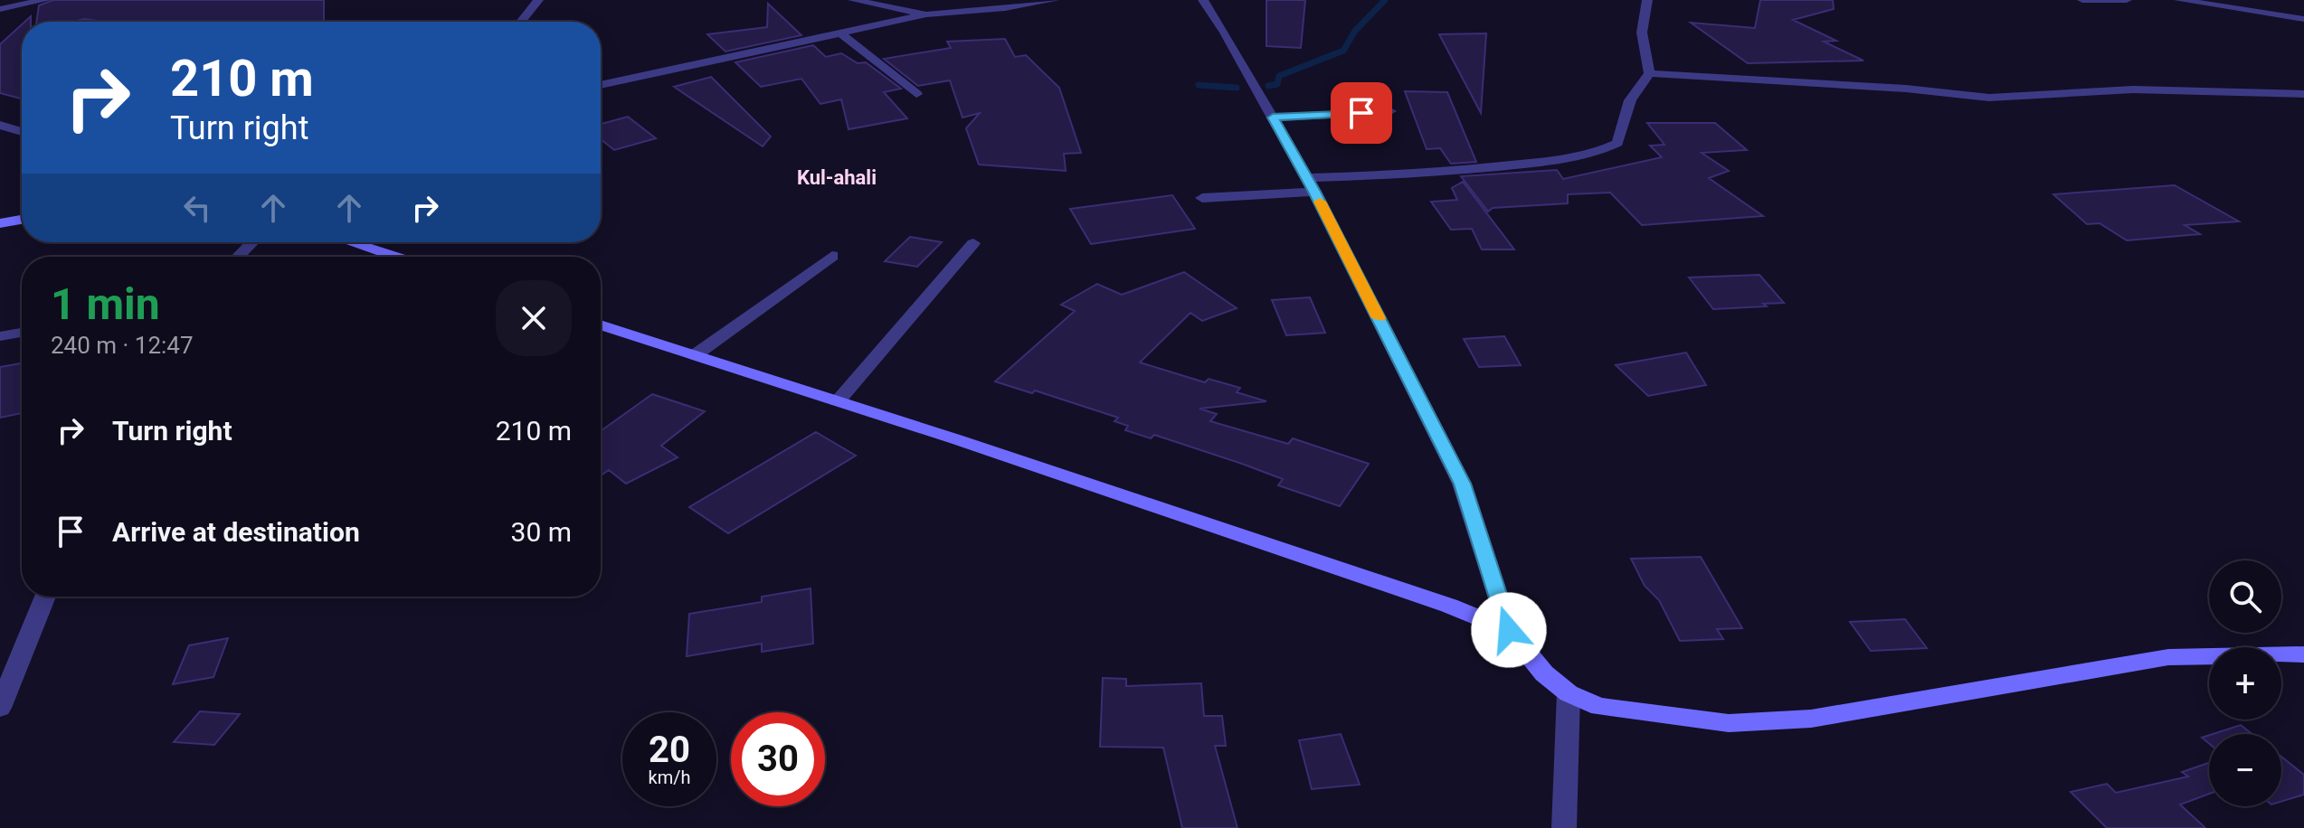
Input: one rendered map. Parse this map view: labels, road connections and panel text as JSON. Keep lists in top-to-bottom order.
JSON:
{
  "districts": ["Kul-ahali"],
  "page": {
    "turn": ["210 m", "Turn right"],
    "heading": ["1 min", "240 m · 12:47"],
    "list": [
      {
        "name": "Turn right",
        "value": "210 m"
      },
      {
        "name": "Arrive at destination",
        "value": "30 m"
      }
    ],
    "map_buttons": ["+", "−"],
    "speed": "20 km/h",
    "limit": "30"
  }
}
